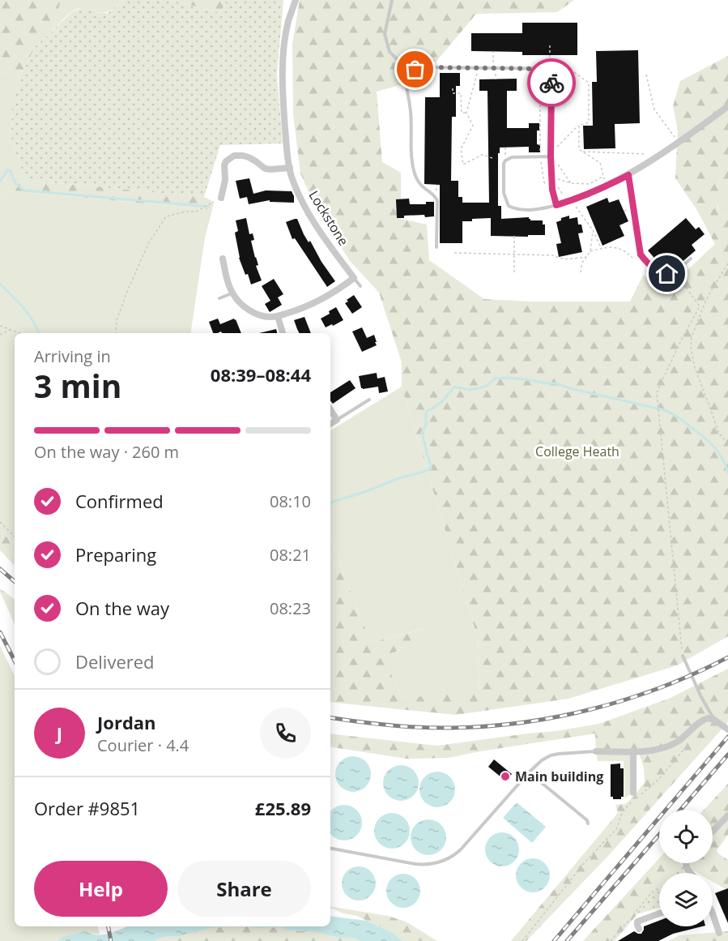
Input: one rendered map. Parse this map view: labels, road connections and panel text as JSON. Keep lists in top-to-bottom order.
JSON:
{
  "streets": {
    "street": ["Lockstone"]
  },
  "parks": ["College Heath"],
  "places": ["Main building"],
  "page": {
    "heading": ["3 min", "Arriving in", "08:39–08:44"],
    "panel": [
      "Jordan",
      "Courier · 4.4",
      "Order #9851",
      "£25.89"
    ],
    "bar": "On the way · 260 m",
    "list": [
      ["Confirmed", "08:10"],
      ["Preparing", "08:21"],
      ["On the way", "08:23"],
      "Delivered"
    ],
    "round": "J",
    "buttons": ["Help", "Share"]
  }
}
